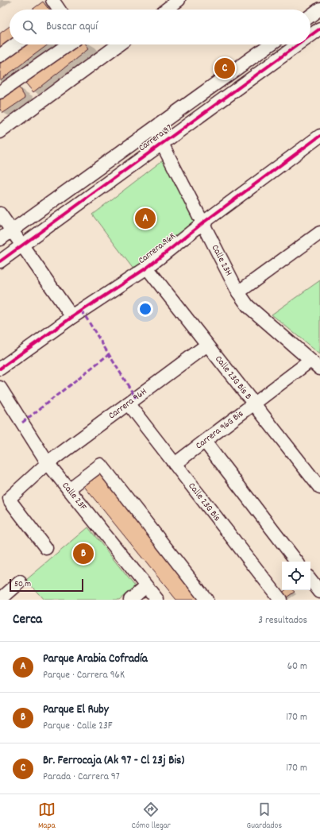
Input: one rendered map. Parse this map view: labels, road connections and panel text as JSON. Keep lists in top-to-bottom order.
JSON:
{
  "streets": {
    "street": [
      "Carrera 97",
      "Carrera 96K",
      "Calle 23H",
      "Calle 23G Bis B",
      "Carrera 96H",
      "Carrera 96G Bis",
      "Calle 23F",
      "Calle 23G Bis"
    ]
  },
  "crossings": [
    ["Carrera 97", "Calle 23H"],
    ["Carrera 96K", "Calle 23H"],
    ["Carrera 96K", "Calle 23G Bis B"],
    ["Calle 23H", "Carrera 96G Bis"],
    ["Calle 23G Bis B", "Carrera 96H"],
    ["Calle 23G Bis B", "Carrera 96G Bis"],
    ["Carrera 96H", "Calle 23F"],
    ["Carrera 96H", "Calle 23G Bis"],
    ["Carrera 96G Bis", "Calle 23G Bis"]
  ],
  "scale_bar": "50 m",
  "page": {
    "search": "Buscar aquí",
    "pins": ["C", "A", "B"],
    "scale": "50 m",
    "heading": ["Cerca", "3 resultados"],
    "list": [
      {
        "mark": "A",
        "name": "Parque Arabia Cofradía",
        "note": "Parque · Carrera 96K",
        "value": "60 m"
      },
      {
        "mark": "B",
        "name": "Parque El Ruby",
        "note": "Parque · Calle 23F",
        "value": "170 m"
      },
      {
        "mark": "C",
        "name": "Br. Ferrocaja (Ak 97 - Cl 23j Bis)",
        "note": "Parada · Carrera 97",
        "value": "170 m"
      }
    ],
    "nav": ["Mapa", "Cómo llegar", "Guardados"]
  }
}
